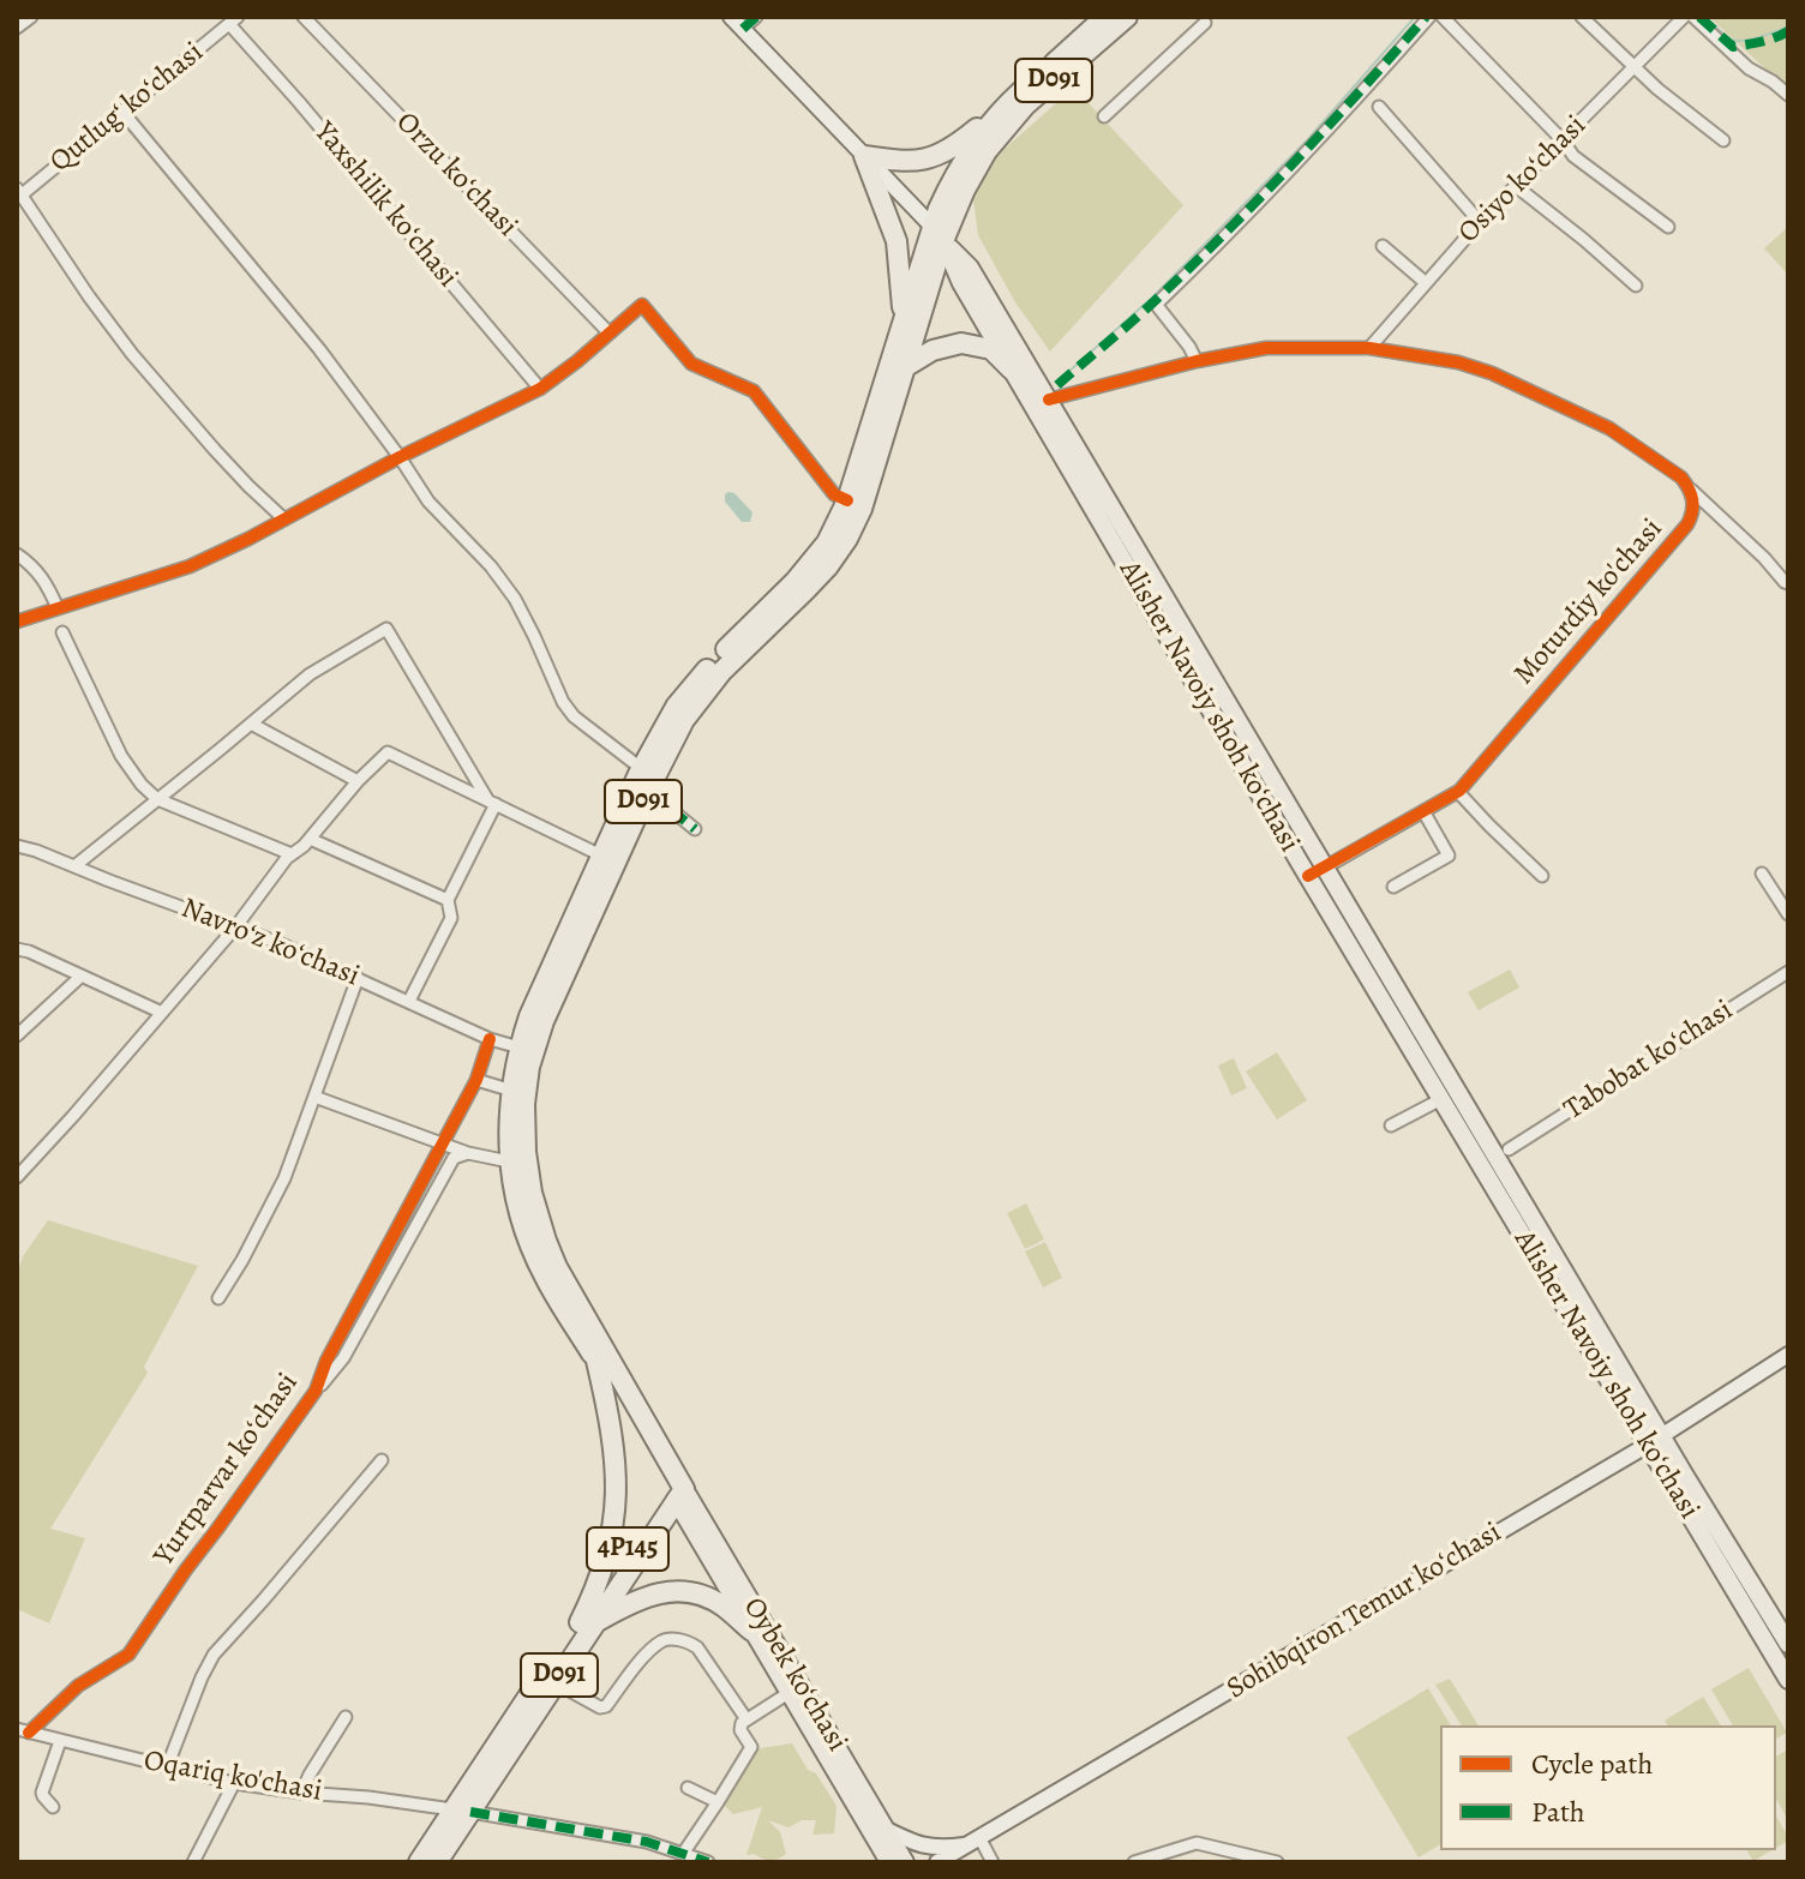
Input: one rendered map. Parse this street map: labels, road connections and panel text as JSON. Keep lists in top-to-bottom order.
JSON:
{
  "streets": {
    "highway": ["D091", "4P145"],
    "main road": ["Alisher Navoiy shoh koʻchasi", "Sohibqiron Temur koʻchasi", "Oybek ko‘chasi"],
    "street": [
      "Qutlugʻ koʻchasi",
      "Orzu koʻchasi",
      "Osiyo koʻchasi",
      "Yaxshilik koʻchasi",
      "Moturdiy ko'chasi",
      "Navroʻz koʻchasi",
      "Tabobat koʻchasi",
      "Yurtparvar koʻchasi",
      "Oqariq ko'chasi"
    ]
  },
  "crossings": [
    ["D091", "Alisher Navoiy shoh koʻchasi"],
    ["D091", "Navroʻz koʻchasi"],
    ["D091", "4P145"],
    ["D091", "Oybek ko‘chasi"],
    ["D091", "Oqariq ko'chasi"],
    ["Qutlugʻ koʻchasi", "Yaxshilik koʻchasi"],
    ["Moturdiy ko'chasi", "Alisher Navoiy shoh koʻchasi"],
    ["Alisher Navoiy shoh koʻchasi", "Sohibqiron Temur koʻchasi"],
    ["Navroʻz koʻchasi", "Yurtparvar koʻchasi"],
    ["Yurtparvar koʻchasi", "Oqariq ko'chasi"],
    ["4P145", "Oybek ko‘chasi"]
  ],
  "legend": ["Cycle path", "Path"]
}
